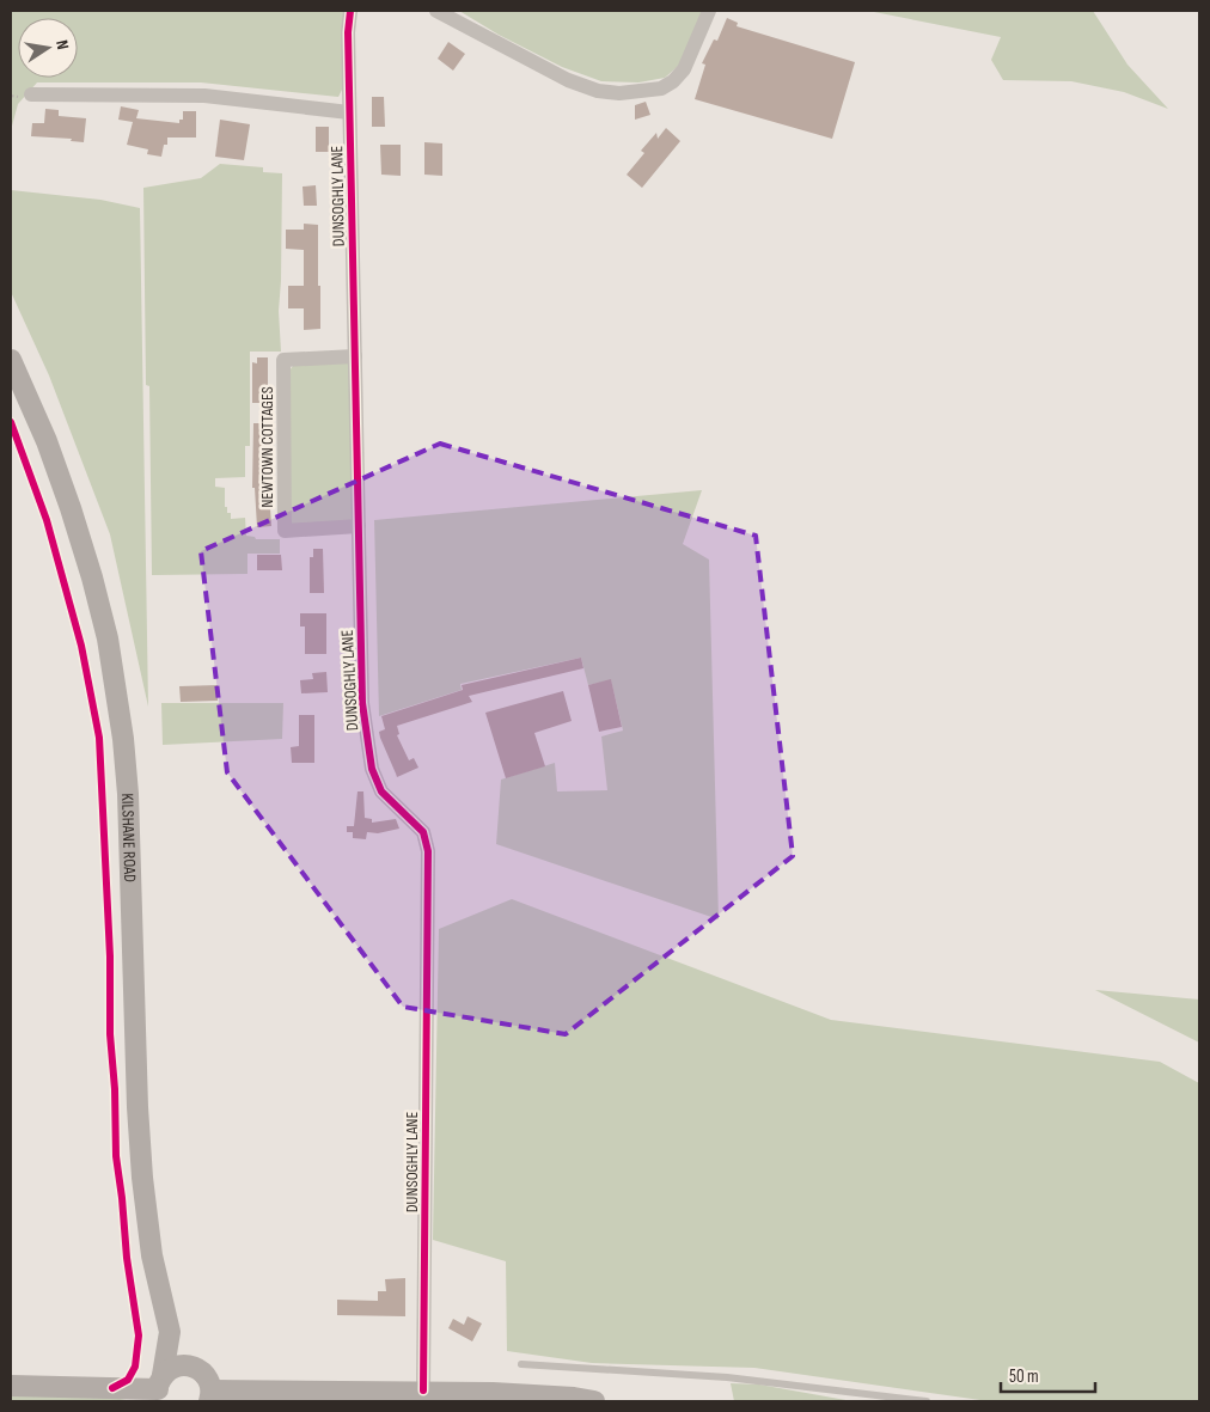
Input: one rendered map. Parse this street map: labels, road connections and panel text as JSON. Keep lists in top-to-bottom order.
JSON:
{
  "streets": {
    "street": ["DUNSOGHLY LANE", "NEWTOWN COTTAGES", "KILSHANE ROAD"]
  },
  "crossings": [
    ["DUNSOGHLY LANE", "NEWTOWN COTTAGES"]
  ],
  "scale_bar": "50 m",
  "north": "right"
}
